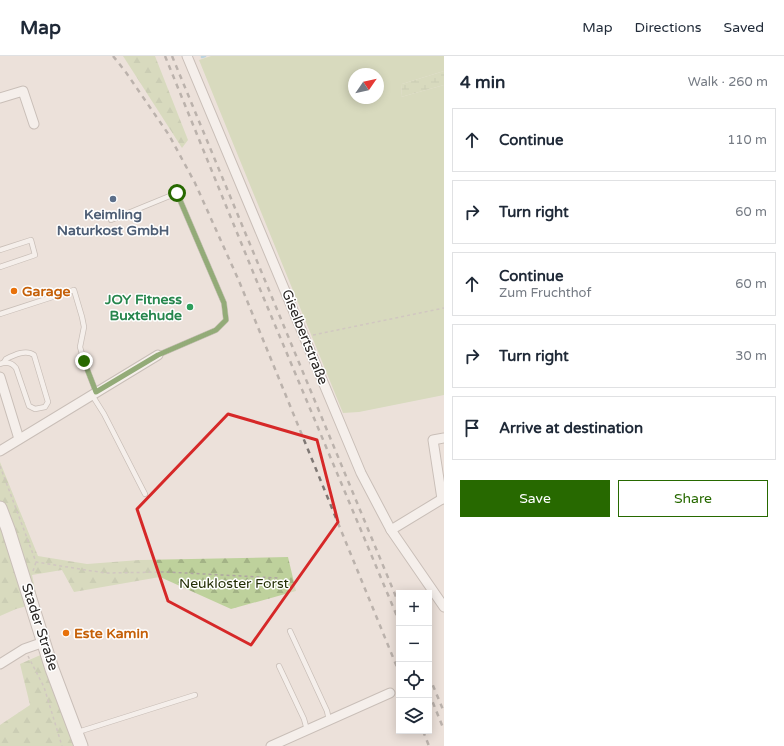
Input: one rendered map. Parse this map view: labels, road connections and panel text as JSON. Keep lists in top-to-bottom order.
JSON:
{
  "streets": {
    "street": ["Giselbertstraße", "Stader Straße"]
  },
  "parks": ["Neukloster Forst"],
  "places": [
    "Keimling Naturkost GmbH",
    "Garage",
    "JOY Fitness Buxtehude",
    "Este Kamin"
  ],
  "north": "top right",
  "page": {
    "header": "Map",
    "nav": ["Map", "Directions", "Saved"],
    "heading": ["4 min", "Walk · 260 m"],
    "list": [
      ["Continue", "110 m"],
      ["Turn right", "60 m"],
      ["Continue", "Zum Fruchthof", "60 m"],
      ["Turn right", "30 m"],
      "Arrive at destination"
    ],
    "buttons": ["Save", "Share"],
    "map_buttons": ["+", "−"]
  }
}
